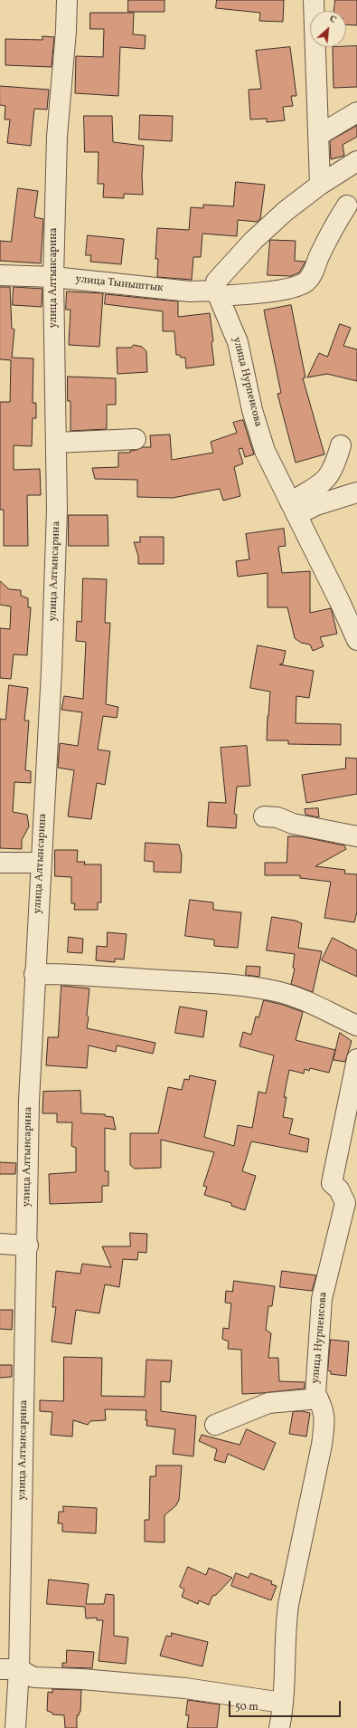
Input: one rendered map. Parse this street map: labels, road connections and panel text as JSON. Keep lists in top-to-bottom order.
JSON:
{
  "streets": {
    "street": ["улица Алтынсарина", "улица Тыныштык", "улица Нурпеисова"]
  },
  "crossings": [
    ["улица Алтынсарина", "улица Тыныштык"],
    ["улица Тыныштык", "улица Нурпеисова"]
  ],
  "scale_bar": "50 m",
  "north": "top right"
}
